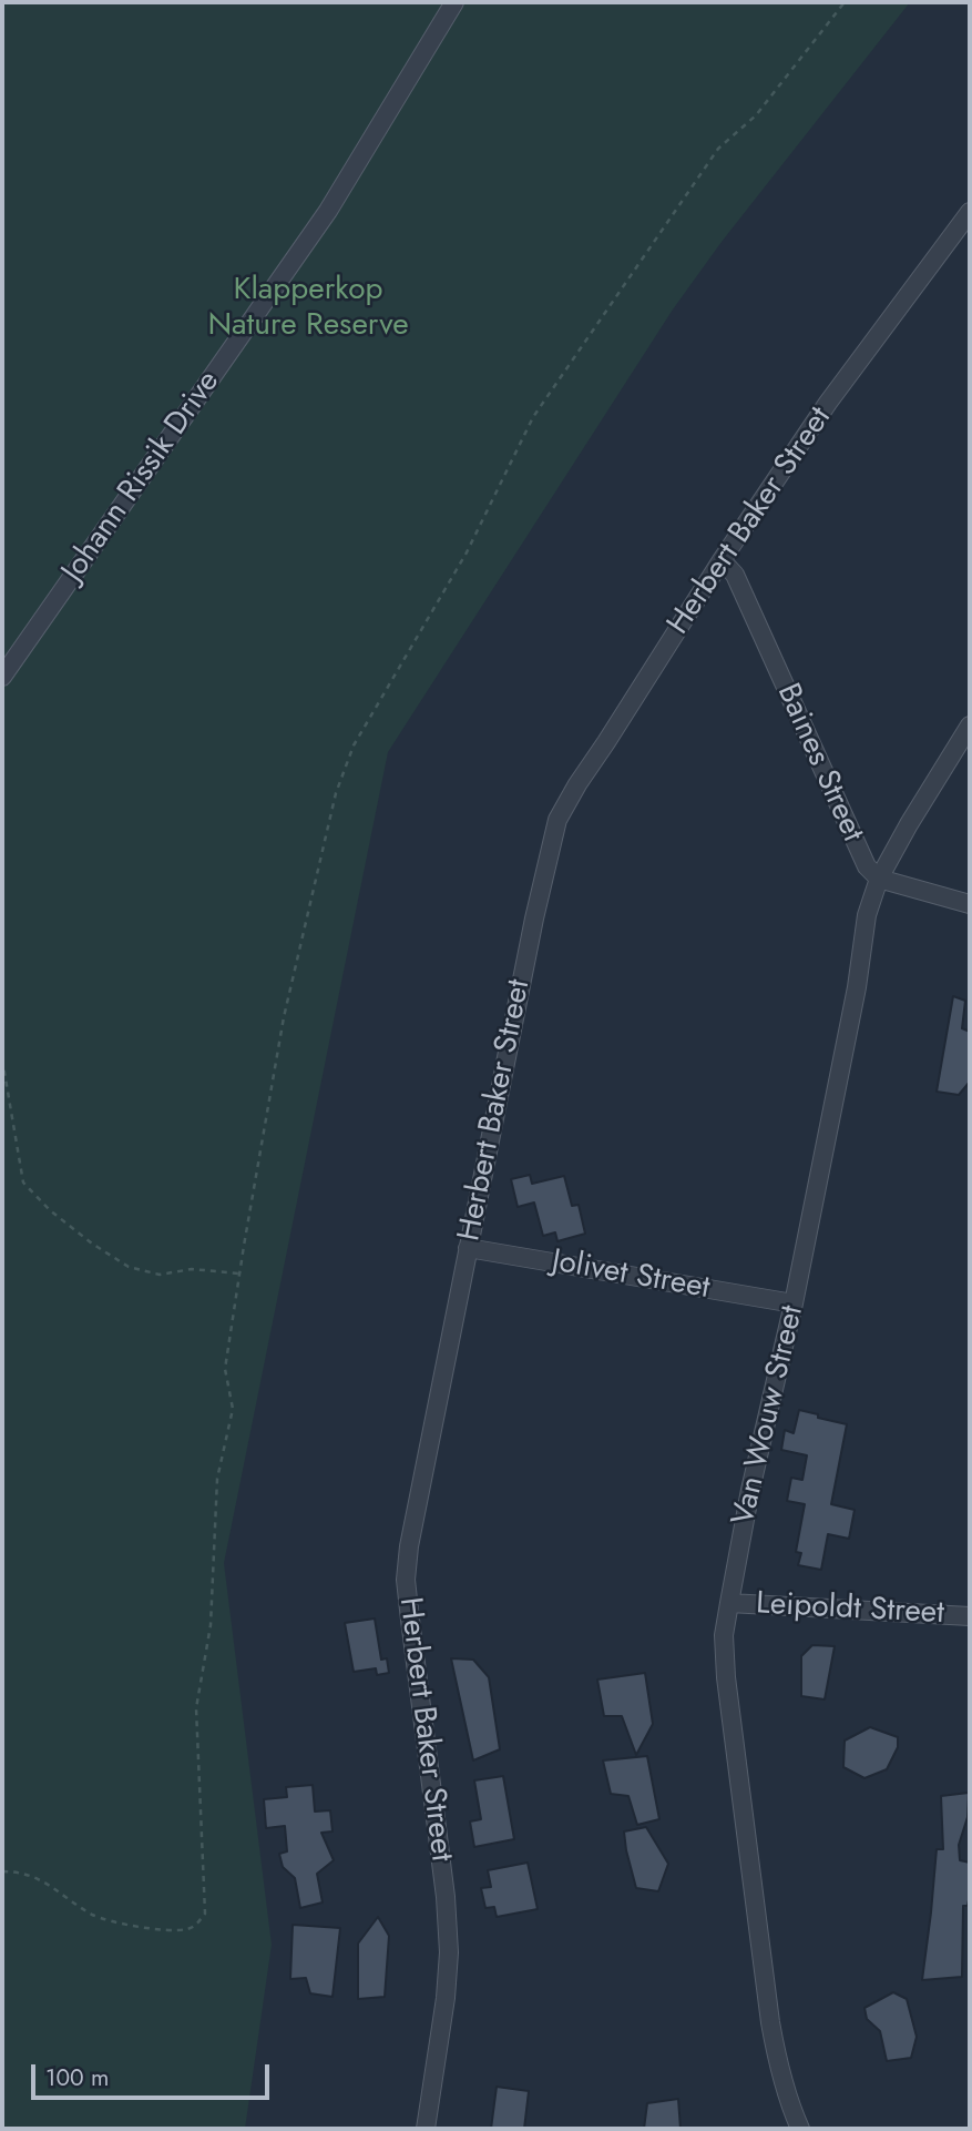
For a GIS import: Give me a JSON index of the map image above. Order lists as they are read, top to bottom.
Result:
{
  "streets": {
    "street": [
      "Johann Rissik Drive",
      "Herbert Baker Street",
      "Baines Street",
      "Jolivet Street",
      "Van Wouw Street",
      "Leipoldt Street"
    ]
  },
  "crossings": [
    ["Herbert Baker Street", "Baines Street"],
    ["Herbert Baker Street", "Jolivet Street"],
    ["Baines Street", "Van Wouw Street"],
    ["Jolivet Street", "Van Wouw Street"],
    ["Van Wouw Street", "Leipoldt Street"]
  ],
  "parks": ["Klapperkop Nature Reserve"],
  "scale_bar": "100 m"
}
